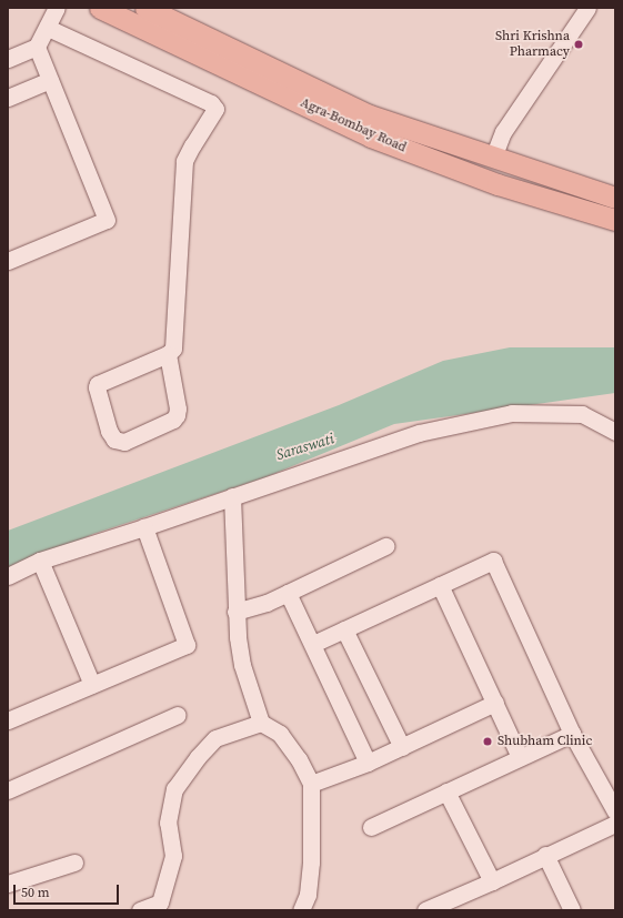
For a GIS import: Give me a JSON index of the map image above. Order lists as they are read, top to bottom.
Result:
{
  "streets": {
    "main road": ["Agra-Bombay Road"]
  },
  "water": ["Saraswati"],
  "places": ["Shri Krishna Pharmacy", "Shubham Clinic"],
  "scale_bar": "50 m"
}
